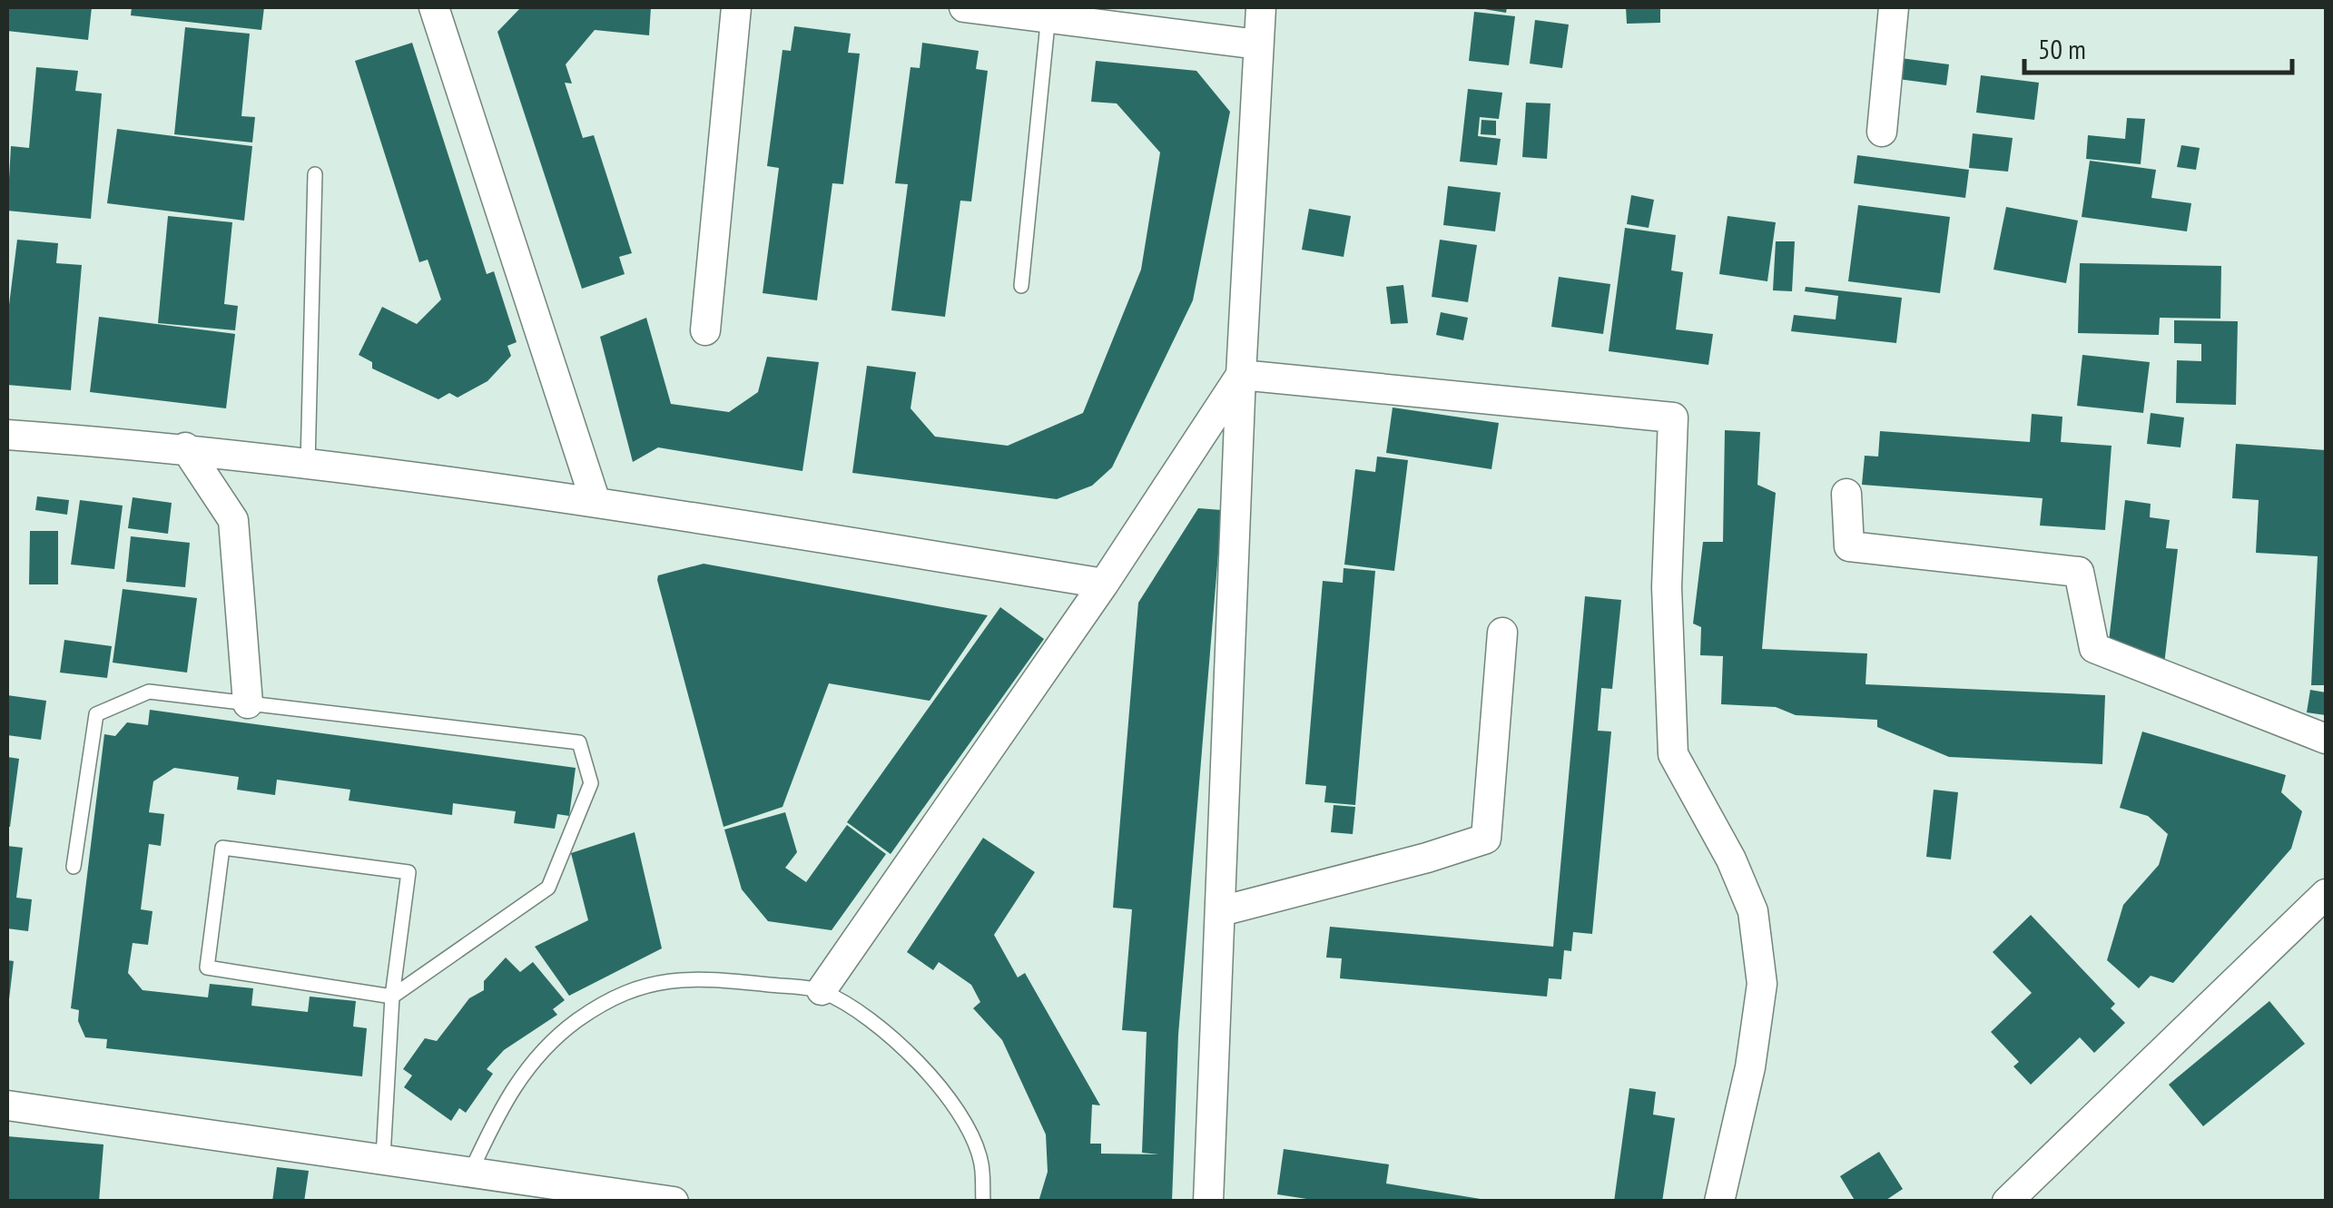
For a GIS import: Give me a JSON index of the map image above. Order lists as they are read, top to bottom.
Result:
{
  "scale_bar": "50 m"
}
